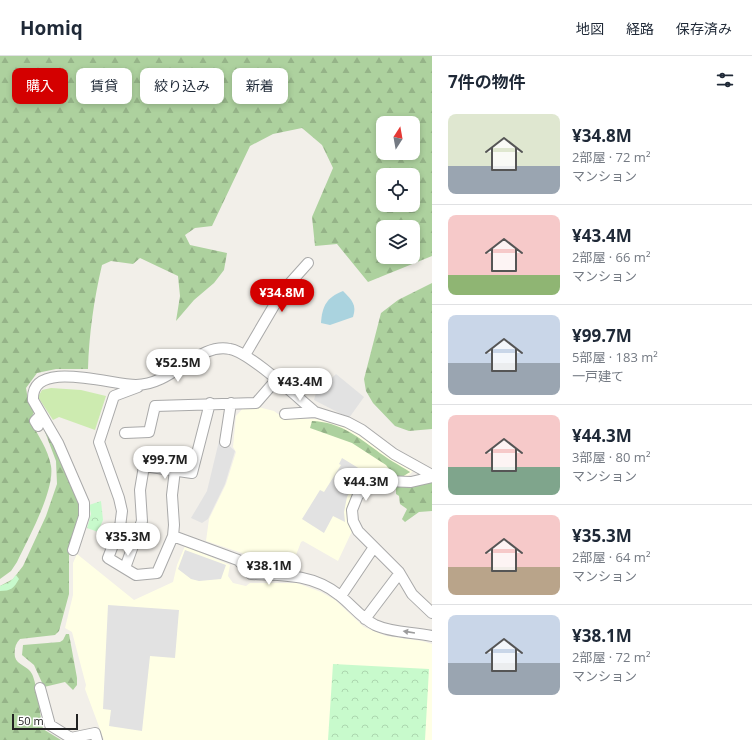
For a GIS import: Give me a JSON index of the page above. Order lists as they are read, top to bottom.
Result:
{
  "scale_bar": "50 m",
  "north": "top",
  "page": {
    "header": "Homiq",
    "nav": ["地図", "経路", "保存済み"],
    "heading": "7件の物件",
    "chip": [
      "購入",
      "賃貸",
      "絞り込み",
      "新着"
    ],
    "list": [
      {
        "name": "¥34.8M",
        "note": "2部屋 · 72 m² · マンション"
      },
      {
        "name": "¥43.4M",
        "note": "2部屋 · 66 m² · マンション"
      },
      {
        "name": "¥99.7M",
        "note": "5部屋 · 183 m² · 一戸建て"
      },
      {
        "name": "¥44.3M",
        "note": "3部屋 · 80 m² · マンション"
      },
      {
        "name": "¥35.3M",
        "note": "2部屋 · 64 m² · マンション"
      },
      {
        "name": "¥38.1M",
        "note": "2部屋 · 72 m² · マンション"
      }
    ],
    "price": [
      "¥34.8M",
      "¥52.5M",
      "¥43.4M",
      "¥99.7M",
      "¥44.3M",
      "¥35.3M",
      "¥38.1M"
    ],
    "scale": "50 m"
  }
}
